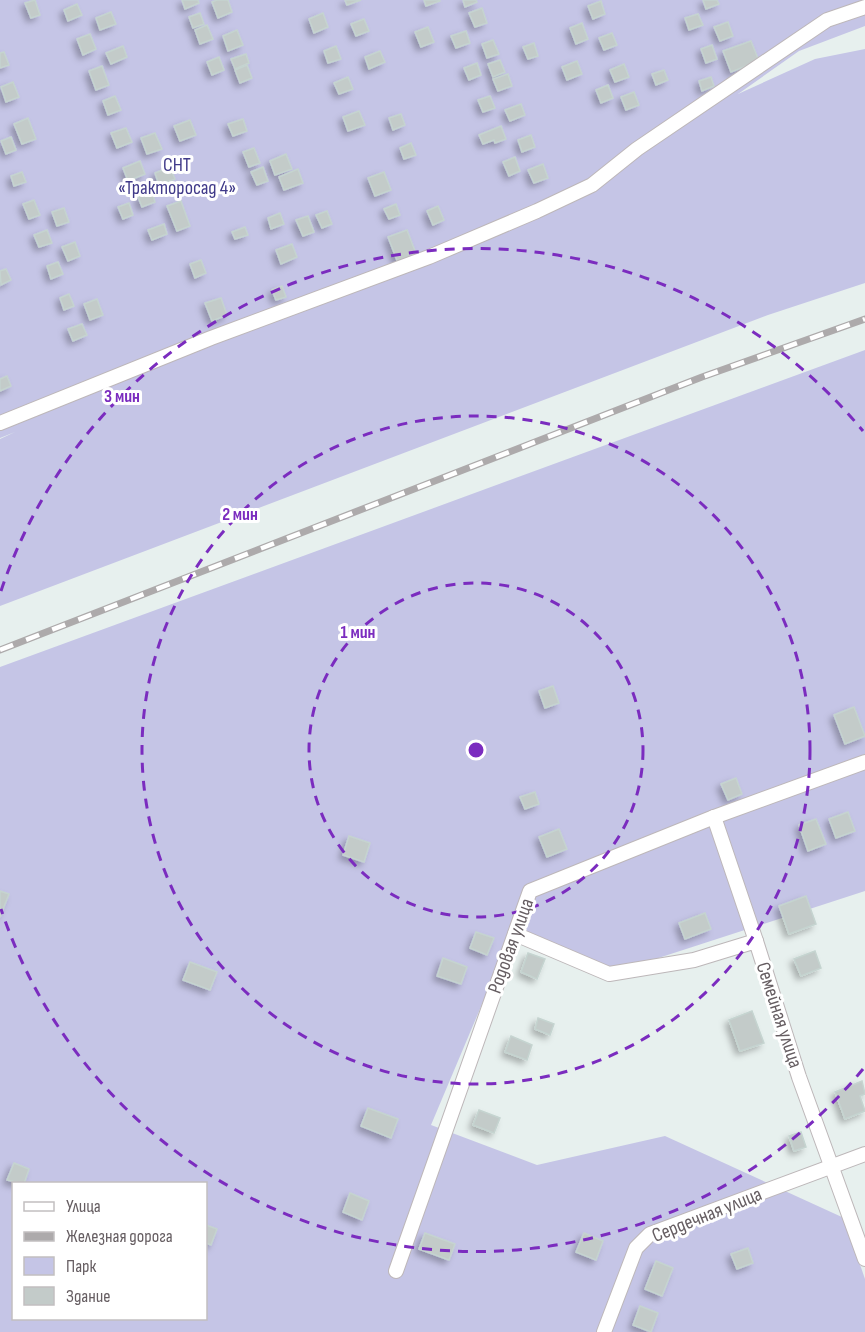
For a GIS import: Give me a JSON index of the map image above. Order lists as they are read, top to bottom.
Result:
{
  "streets": {
    "street": ["Родовая улица", "Семейная улица", "Сердечная улица"]
  },
  "crossings": [
    ["Родовая улица", "Семейная улица"],
    ["Семейная улица", "Сердечная улица"]
  ],
  "parks": ["СНТ «Тракторосад 4»"],
  "legend": [
    "Улица",
    "Железная дорога",
    "Парк",
    "Здание"
  ],
  "rings": ["3 мин", "2 мин", "1 мин"]
}
